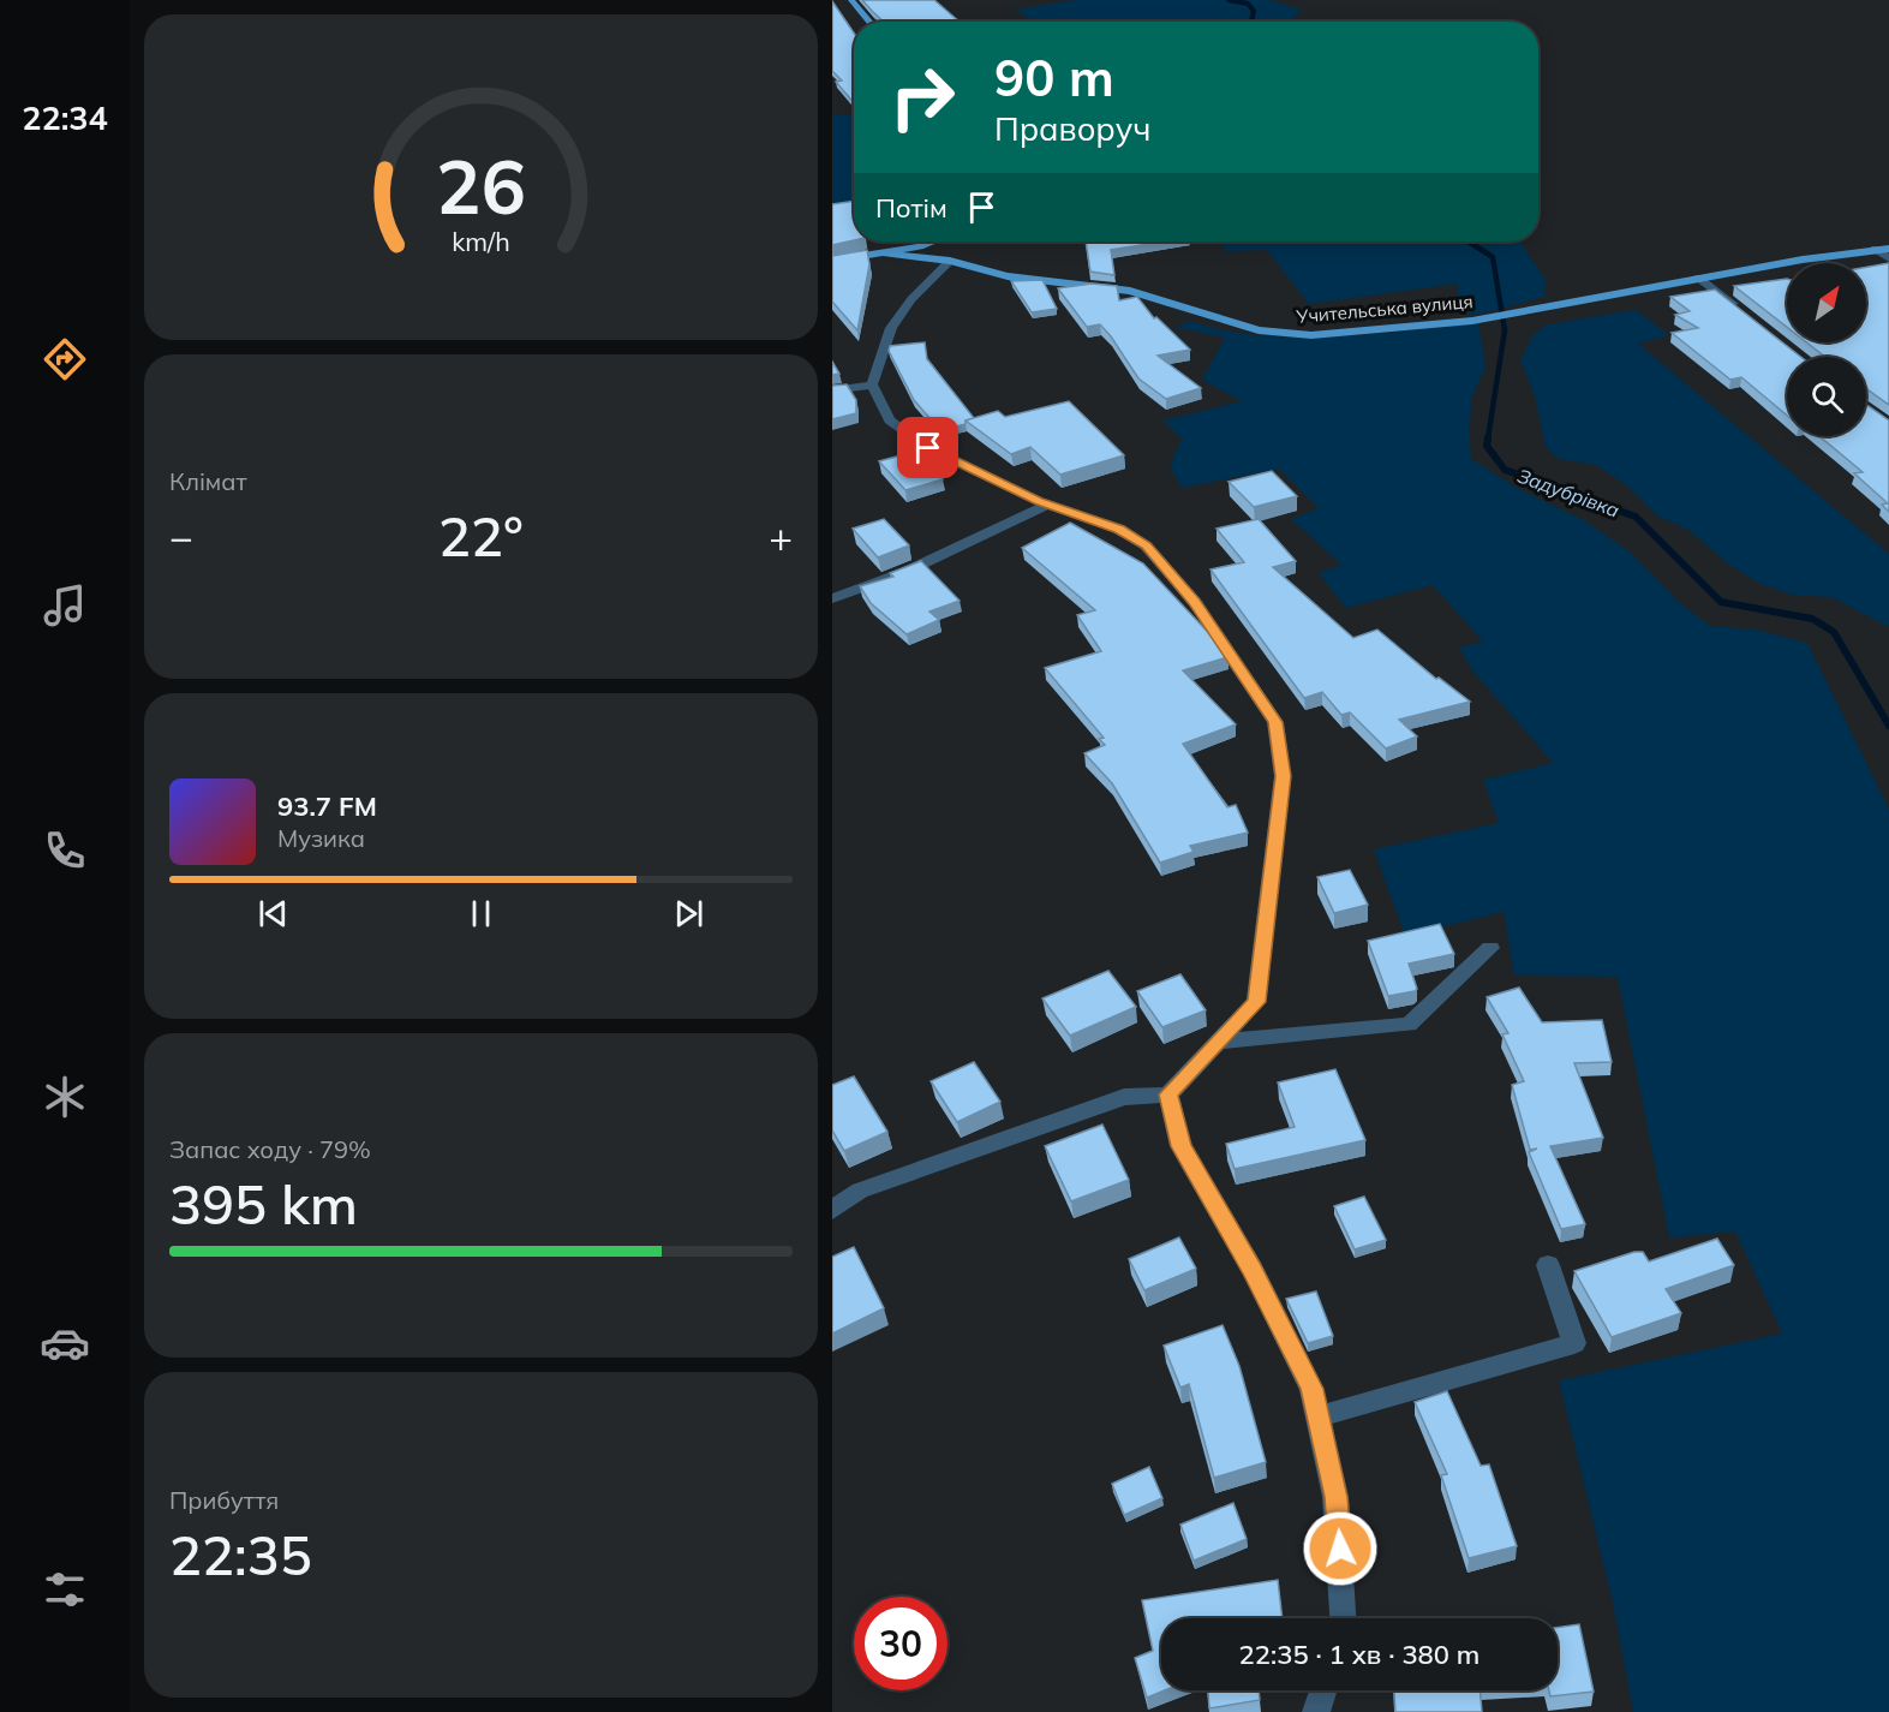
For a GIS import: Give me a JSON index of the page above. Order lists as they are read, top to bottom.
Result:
{
  "streets": {
    "main road": ["Учительська вулиця"]
  },
  "water": ["Задубрівка"],
  "north": "top right",
  "page": {
    "tabs": "22:34",
    "turn": ["90 m", "Праворуч"],
    "then": "Потім",
    "tile": [
      "Клімат",
      ["Запас ходу · 79%", "395 km"],
      ["Прибуття", "22:35"]
    ],
    "heat": ["−", "22°", "+"],
    "song": ["93.7 FM", "Музика"],
    "limit": "30",
    "trip": "22:35 · 1 хв · 380 m",
    "gauge": ["26", "km/h"]
  }
}
